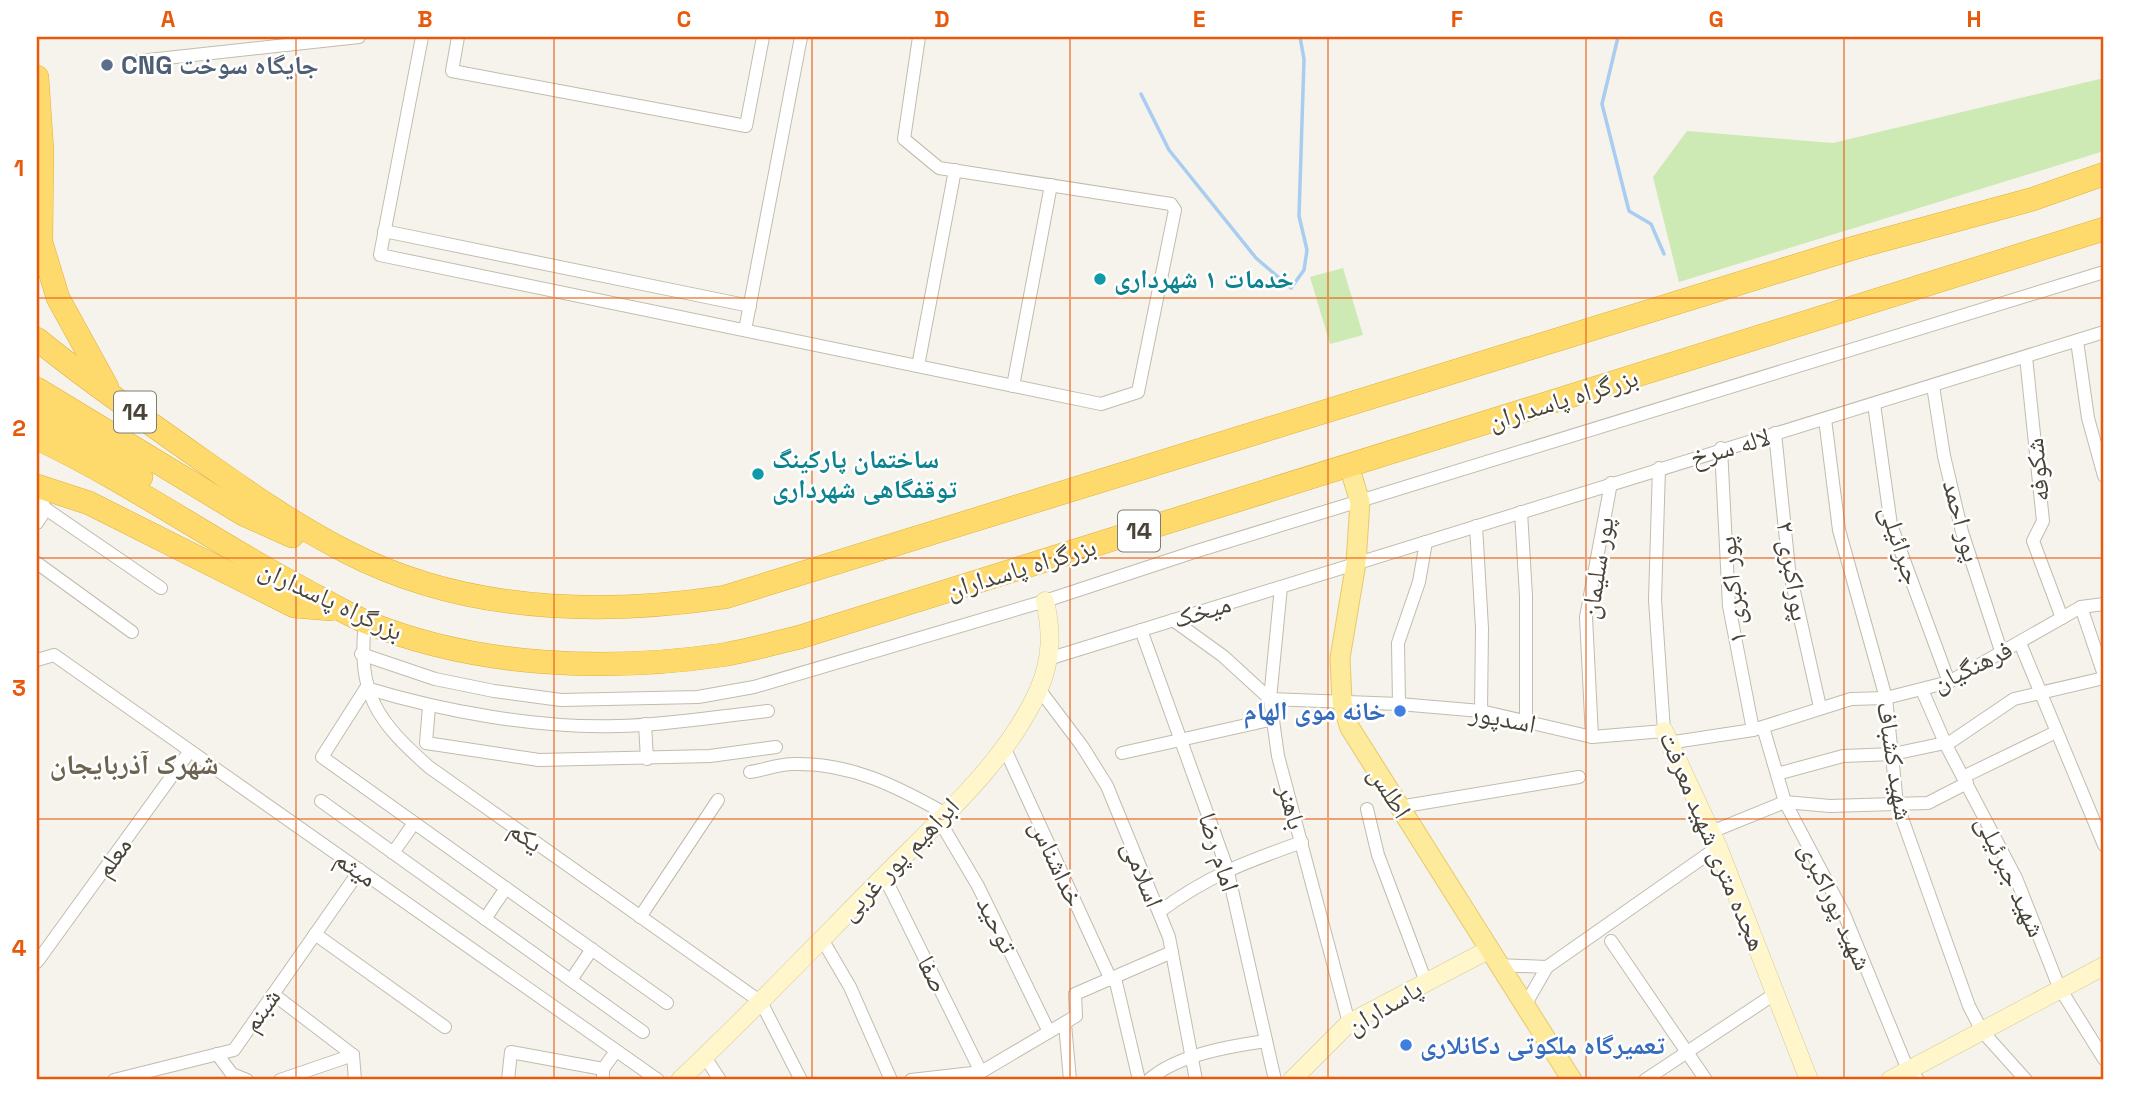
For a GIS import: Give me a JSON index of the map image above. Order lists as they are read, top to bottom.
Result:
{
  "streets": {
    "highway": ["بزرگراه پاسداران", "14"],
    "main road": ["اطلس"],
    "street": [
      "لاله سرخ",
      "شکوفه",
      "پور احمد",
      "جبرائیلی",
      "پور سلیمان",
      "پوراکبری ۲",
      "پور اکبری ۱",
      "میخک",
      "فرهنگیان",
      "اسدپور",
      "شهید کشباف",
      "باهنر",
      "یکم",
      "هجده متری شهید معرفت",
      "امام رضا",
      "معلم",
      "ابراهیم پور غربی",
      "خداشناس",
      "میثم",
      "اسلامی",
      "شهید جبرئیلی",
      "شهید پوراکبری",
      "توحید",
      "صفا",
      "پاسداران",
      "شبنم"
    ]
  },
  "crossings": [
    ["بزرگراه پاسداران", "14"],
    ["بزرگراه پاسداران", "اطلس"],
    ["بزرگراه پاسداران", "یکم"],
    ["لاله سرخ", "شکوفه"],
    ["لاله سرخ", "پور احمد"],
    ["لاله سرخ", "جبرائیلی"],
    ["لاله سرخ", "پور سلیمان"],
    ["لاله سرخ", "پوراکبری ۲"],
    ["لاله سرخ", "پور اکبری ۱"],
    ["لاله سرخ", "میخک"],
    ["لاله سرخ", "شهید کشباف"],
    ["لاله سرخ", "اطلس"],
    ["لاله سرخ", "هجده متری شهید معرفت"],
    ["شکوفه", "فرهنگیان"],
    ["پور احمد", "فرهنگیان"],
    ["جبرائیلی", "فرهنگیان"],
    ["پور سلیمان", "اسدپور"],
    ["پوراکبری ۲", "فرهنگیان"],
    ["پور اکبری ۱", "فرهنگیان"],
    ["پور اکبری ۱", "شهید پوراکبری"],
    ["میخک", "اطلس"],
    ["میخک", "باهنر"],
    ["میخک", "امام رضا"],
    ["میخک", "ابراهیم پور غربی"],
    ["فرهنگیان", "اسدپور"],
    ["فرهنگیان", "شهید کشباف"],
    ["فرهنگیان", "هجده متری شهید معرفت"],
    ["فرهنگیان", "شهید جبرئیلی"],
    ["فرهنگیان", "شهید پوراکبری"],
    ["اسدپور", "اطلس"],
    ["اسدپور", "باهنر"],
    ["اسدپور", "هجده متری شهید معرفت"],
    ["اطلس", "پاسداران"],
    ["باهنر", "پاسداران"],
    ["یکم", "ابراهیم پور غربی"],
    ["معلم", "میثم"],
    ["ابراهیم پور غربی", "خداشناس"],
    ["ابراهیم پور غربی", "اسلامی"],
    ["ابراهیم پور غربی", "توحید"],
    ["ابراهیم پور غربی", "صفا"],
    ["میثم", "شبنم"]
  ],
  "districts": ["شهرک آذربایجان"],
  "places": [
    "CNG جایگاه سوخت",
    "خدمات ۱ شهرداری",
    "ساختمان پارکینگ توقفگاهی شهرداری",
    "خانه موی الهام",
    "تعمیرگاه ملکوتی دکانلاری"
  ],
  "grid": {
    "columns": [
      "A",
      "B",
      "C",
      "D",
      "E",
      "F",
      "G",
      "H"
    ],
    "rows": [
      "1",
      "2",
      "3",
      "4"
    ]
  }
}
